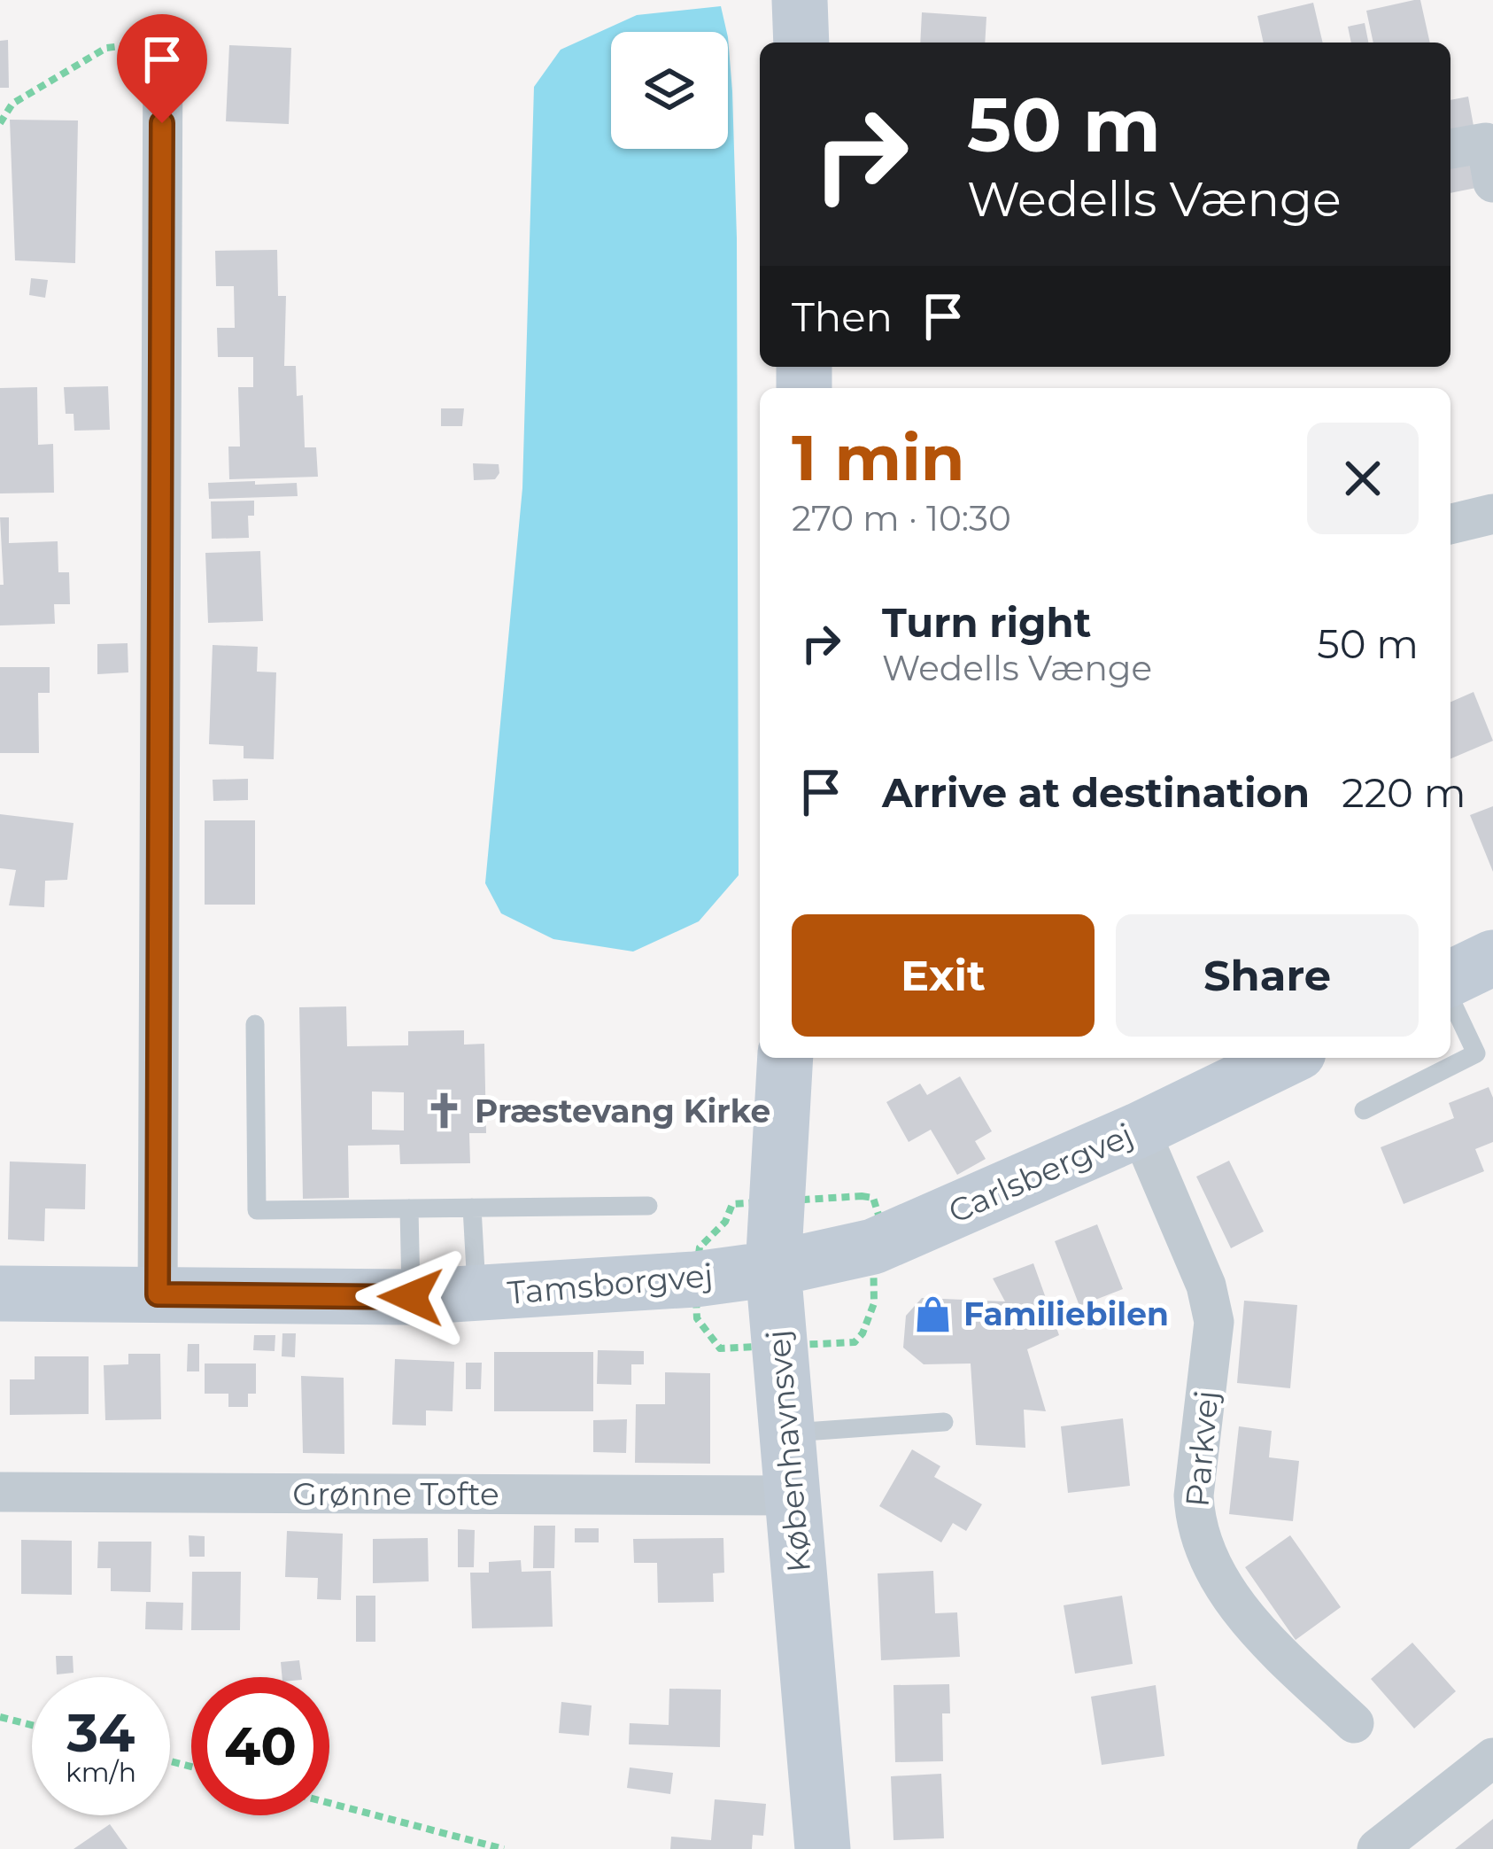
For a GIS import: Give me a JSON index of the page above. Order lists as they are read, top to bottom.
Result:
{
  "streets": {
    "street": [
      "Carlsbergvej",
      "Tamsborgvej",
      "Parkvej",
      "Københavnsvej",
      "Grønne Tofte"
    ]
  },
  "crossings": [
    ["Carlsbergvej", "Tamsborgvej"],
    ["Carlsbergvej", "Parkvej"],
    ["Carlsbergvej", "Københavnsvej"],
    ["Tamsborgvej", "Københavnsvej"],
    ["Københavnsvej", "Grønne Tofte"]
  ],
  "places": {
    "church": ["Præstevang Kirke"],
    "shop": ["Familiebilen"]
  },
  "page": {
    "turn": ["50 m", "Wedells Vænge"],
    "then": "Then",
    "heading": ["1 min", "270 m · 10:30"],
    "list": [
      {
        "name": "Turn right",
        "note": "Wedells Vænge",
        "value": "50 m"
      },
      {
        "name": "Arrive at destination",
        "value": "220 m"
      }
    ],
    "buttons": ["Exit", "Share"],
    "speed": "34 km/h",
    "limit": "40"
  }
}
